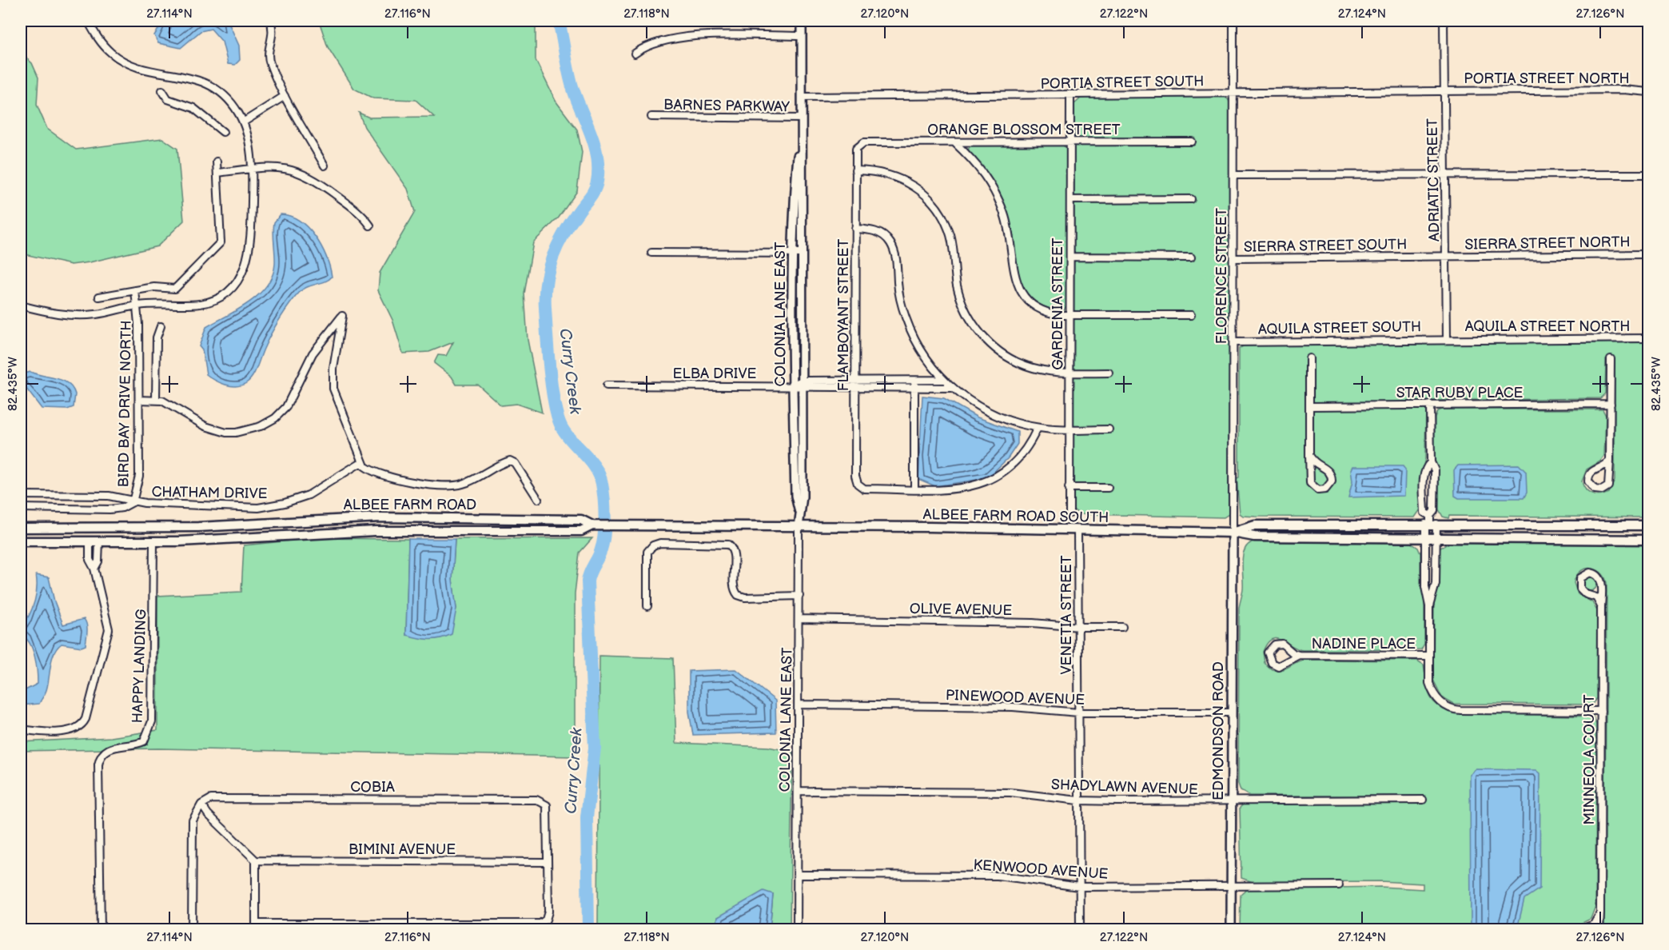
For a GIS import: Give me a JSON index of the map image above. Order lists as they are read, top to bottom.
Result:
{
  "streets": {
    "main road": ["ALBEE FARM ROAD", "ALBEE FARM ROAD SOUTH"],
    "street": [
      "PORTIA STREET NORTH",
      "PORTIA STREET SOUTH",
      "BARNES PARKWAY",
      "ORANGE BLOSSOM STREET",
      "ADRIATIC STREET",
      "SIERRA STREET NORTH",
      "SIERRA STREET SOUTH",
      "FLORENCE STREET",
      "GARDENIA STREET",
      "COLONIA LANE EAST",
      "FLAMBOYANT STREET",
      "AQUILA STREET NORTH",
      "AQUILA STREET SOUTH",
      "ELBA DRIVE",
      "STAR RUBY PLACE",
      "BIRD BAY DRIVE NORTH",
      "CHATHAM DRIVE",
      "OLIVE AVENUE",
      "VENETIA STREET",
      "NADINE PLACE",
      "HAPPY LANDING",
      "PINEWOOD AVENUE",
      "EDMONDSON ROAD",
      "MINNEOLA COURT",
      "COBIA",
      "SHADYLAWN AVENUE",
      "BIMINI AVENUE",
      "KENWOOD AVENUE"
    ]
  },
  "crossings": [
    ["PORTIA STREET NORTH", "PORTIA STREET SOUTH"],
    ["PORTIA STREET NORTH", "ADRIATIC STREET"],
    ["PORTIA STREET SOUTH", "ADRIATIC STREET"],
    ["PORTIA STREET SOUTH", "FLORENCE STREET"],
    ["PORTIA STREET SOUTH", "GARDENIA STREET"],
    ["PORTIA STREET SOUTH", "COLONIA LANE EAST"],
    ["BARNES PARKWAY", "COLONIA LANE EAST"],
    ["ORANGE BLOSSOM STREET", "GARDENIA STREET"],
    ["ORANGE BLOSSOM STREET", "FLAMBOYANT STREET"],
    ["ADRIATIC STREET", "SIERRA STREET NORTH"],
    ["ADRIATIC STREET", "SIERRA STREET SOUTH"],
    ["ADRIATIC STREET", "AQUILA STREET NORTH"],
    ["ADRIATIC STREET", "AQUILA STREET SOUTH"],
    ["SIERRA STREET NORTH", "SIERRA STREET SOUTH"],
    ["SIERRA STREET SOUTH", "FLORENCE STREET"],
    ["FLORENCE STREET", "AQUILA STREET SOUTH"],
    ["FLORENCE STREET", "ALBEE FARM ROAD SOUTH"],
    ["FLORENCE STREET", "EDMONDSON ROAD"],
    ["COLONIA LANE EAST", "ELBA DRIVE"],
    ["COLONIA LANE EAST", "ALBEE FARM ROAD"],
    ["COLONIA LANE EAST", "ALBEE FARM ROAD SOUTH"],
    ["COLONIA LANE EAST", "OLIVE AVENUE"],
    ["COLONIA LANE EAST", "PINEWOOD AVENUE"],
    ["COLONIA LANE EAST", "SHADYLAWN AVENUE"],
    ["COLONIA LANE EAST", "KENWOOD AVENUE"],
    ["AQUILA STREET NORTH", "AQUILA STREET SOUTH"],
    ["BIRD BAY DRIVE NORTH", "CHATHAM DRIVE"],
    ["ALBEE FARM ROAD", "ALBEE FARM ROAD SOUTH"],
    ["ALBEE FARM ROAD", "HAPPY LANDING"],
    ["ALBEE FARM ROAD SOUTH", "VENETIA STREET"],
    ["ALBEE FARM ROAD SOUTH", "EDMONDSON ROAD"],
    ["OLIVE AVENUE", "VENETIA STREET"],
    ["VENETIA STREET", "PINEWOOD AVENUE"],
    ["VENETIA STREET", "SHADYLAWN AVENUE"],
    ["VENETIA STREET", "KENWOOD AVENUE"],
    ["PINEWOOD AVENUE", "EDMONDSON ROAD"],
    ["EDMONDSON ROAD", "SHADYLAWN AVENUE"],
    ["EDMONDSON ROAD", "KENWOOD AVENUE"],
    ["COBIA", "BIMINI AVENUE"]
  ],
  "water": ["Curry Creek"],
  "coordinates": [
    "27.114°N",
    "27.116°N",
    "27.118°N",
    "27.120°N",
    "27.122°N",
    "27.124°N",
    "27.126°N",
    "82.435°W"
  ]
}
